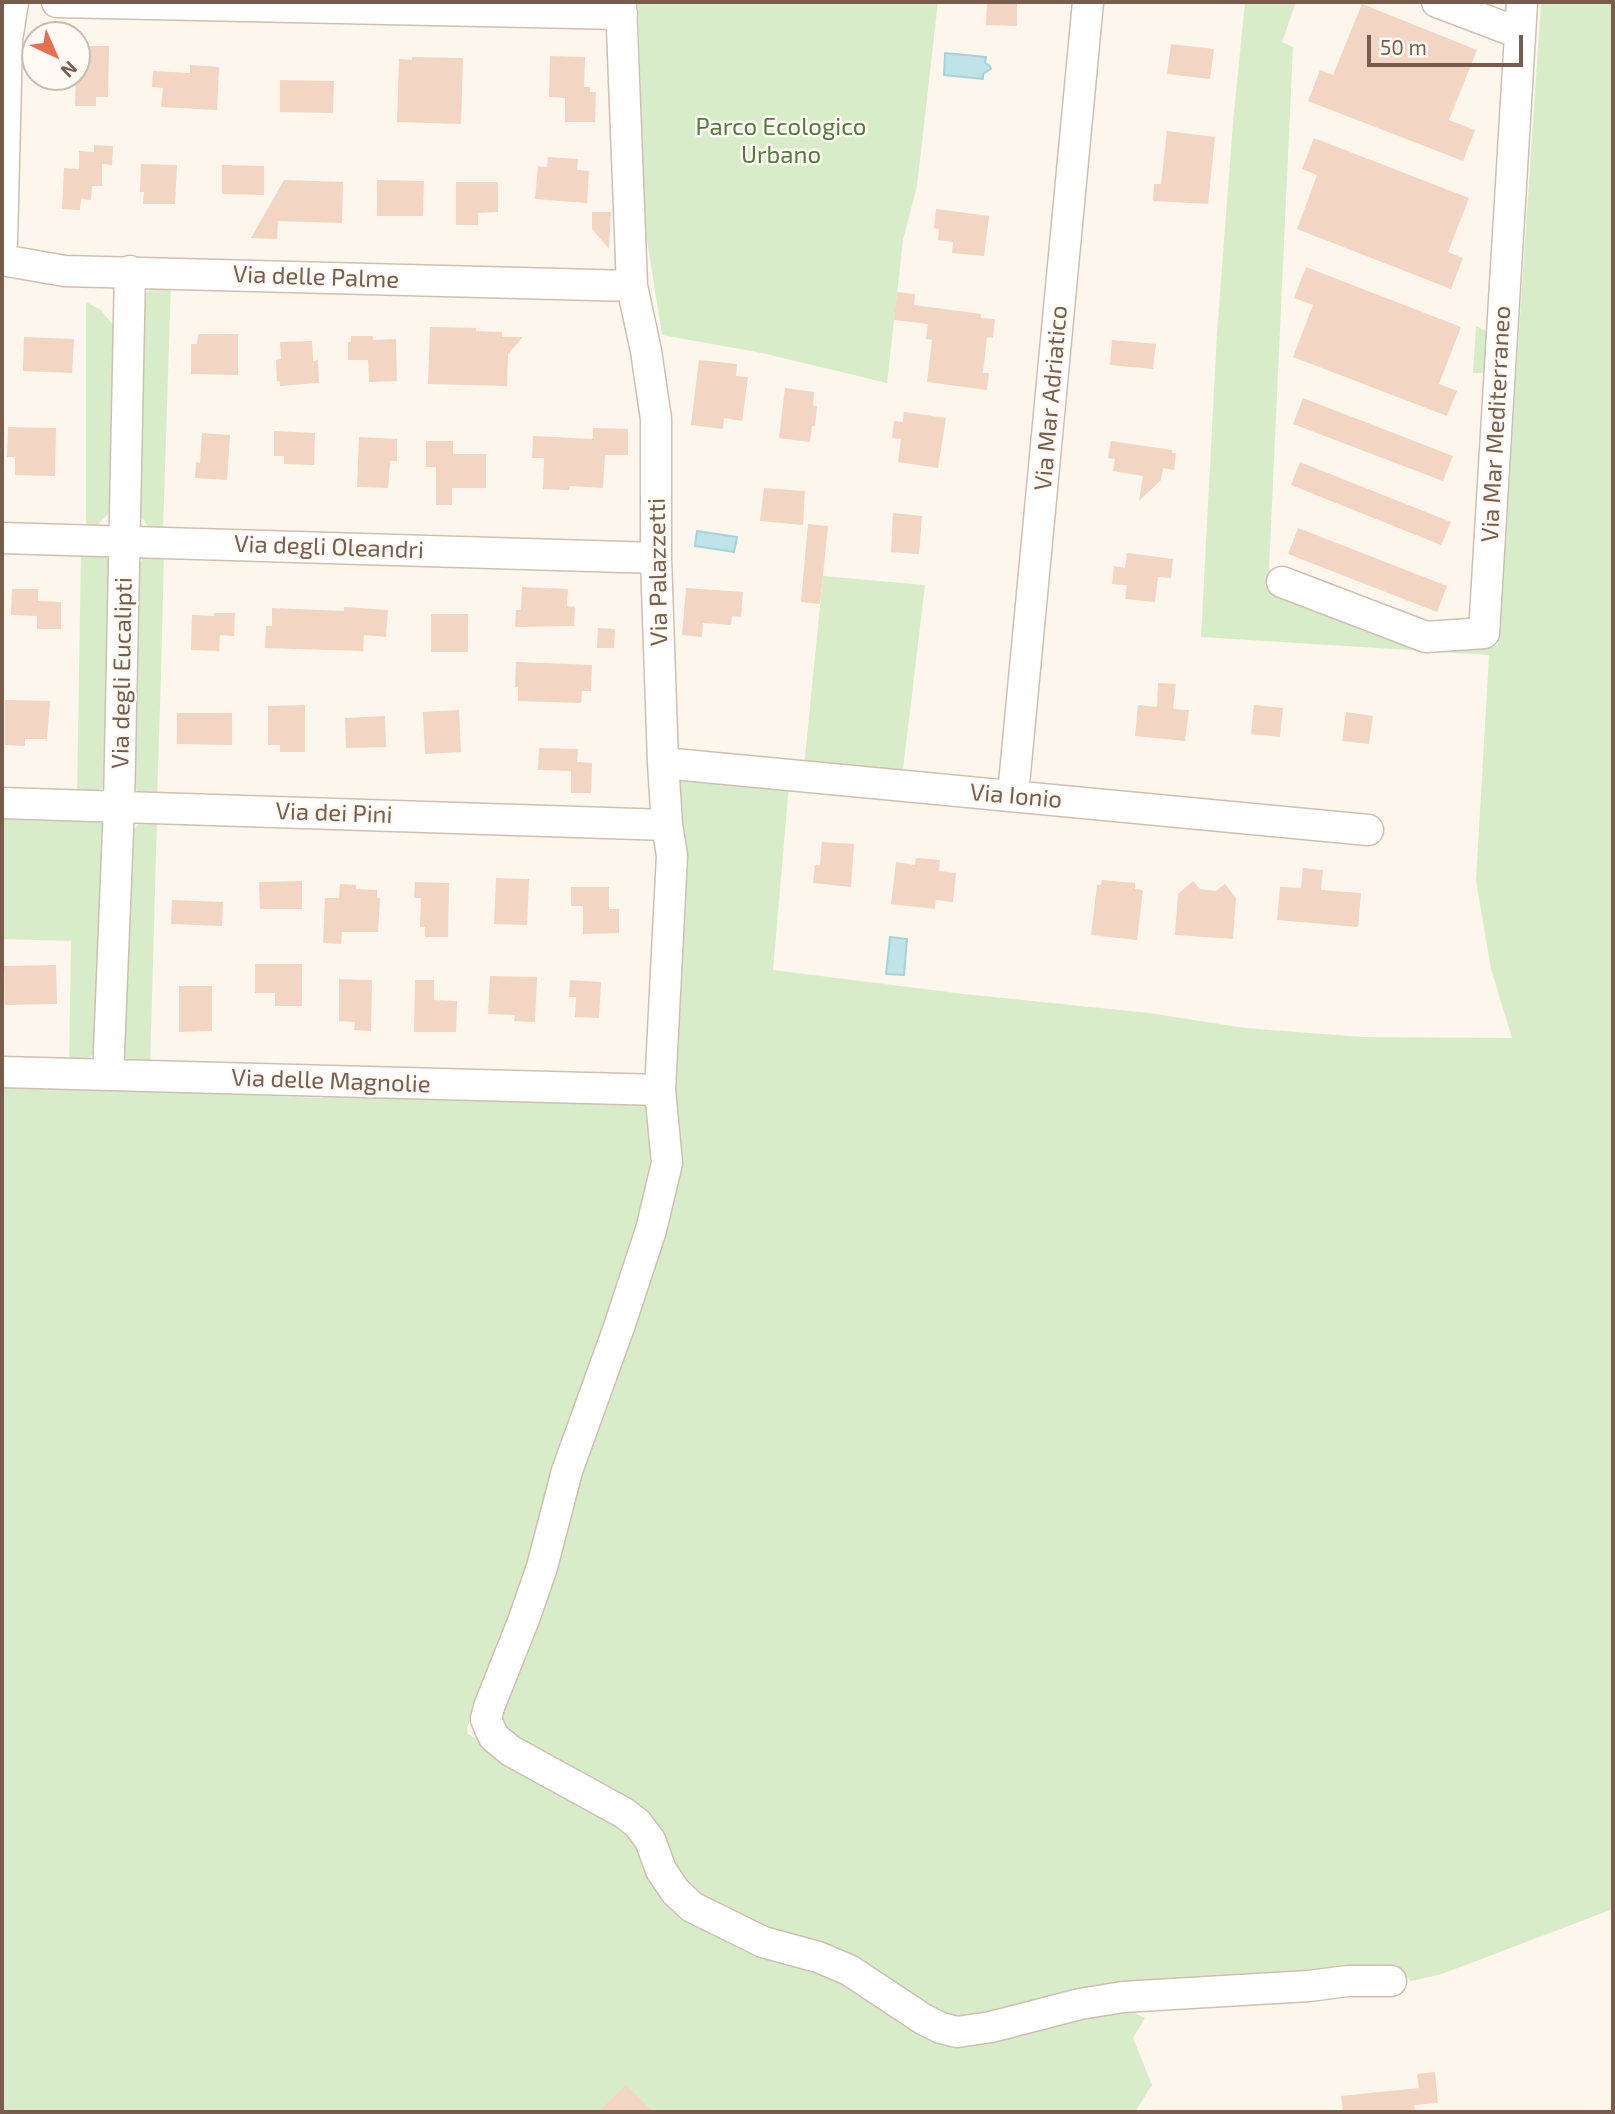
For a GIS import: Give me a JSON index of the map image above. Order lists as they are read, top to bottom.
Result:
{
  "streets": {
    "street": [
      "Via delle Palme",
      "Via Mar Adriatico",
      "Via Mar Mediterraneo",
      "Via degli Oleandri",
      "Via Palazzetti",
      "Via degli Eucalipti",
      "Via Ionio",
      "Via dei Pini",
      "Via delle Magnolie"
    ]
  },
  "crossings": [
    ["Via delle Palme", "Via Palazzetti"],
    ["Via delle Palme", "Via degli Eucalipti"],
    ["Via Mar Adriatico", "Via Ionio"],
    ["Via degli Oleandri", "Via Palazzetti"],
    ["Via degli Oleandri", "Via degli Eucalipti"],
    ["Via Palazzetti", "Via Ionio"],
    ["Via Palazzetti", "Via dei Pini"],
    ["Via Palazzetti", "Via delle Magnolie"],
    ["Via degli Eucalipti", "Via dei Pini"],
    ["Via degli Eucalipti", "Via delle Magnolie"]
  ],
  "parks": ["Parco Ecologico Urbano"],
  "scale_bar": "50 m",
  "north": "bottom right"
}
